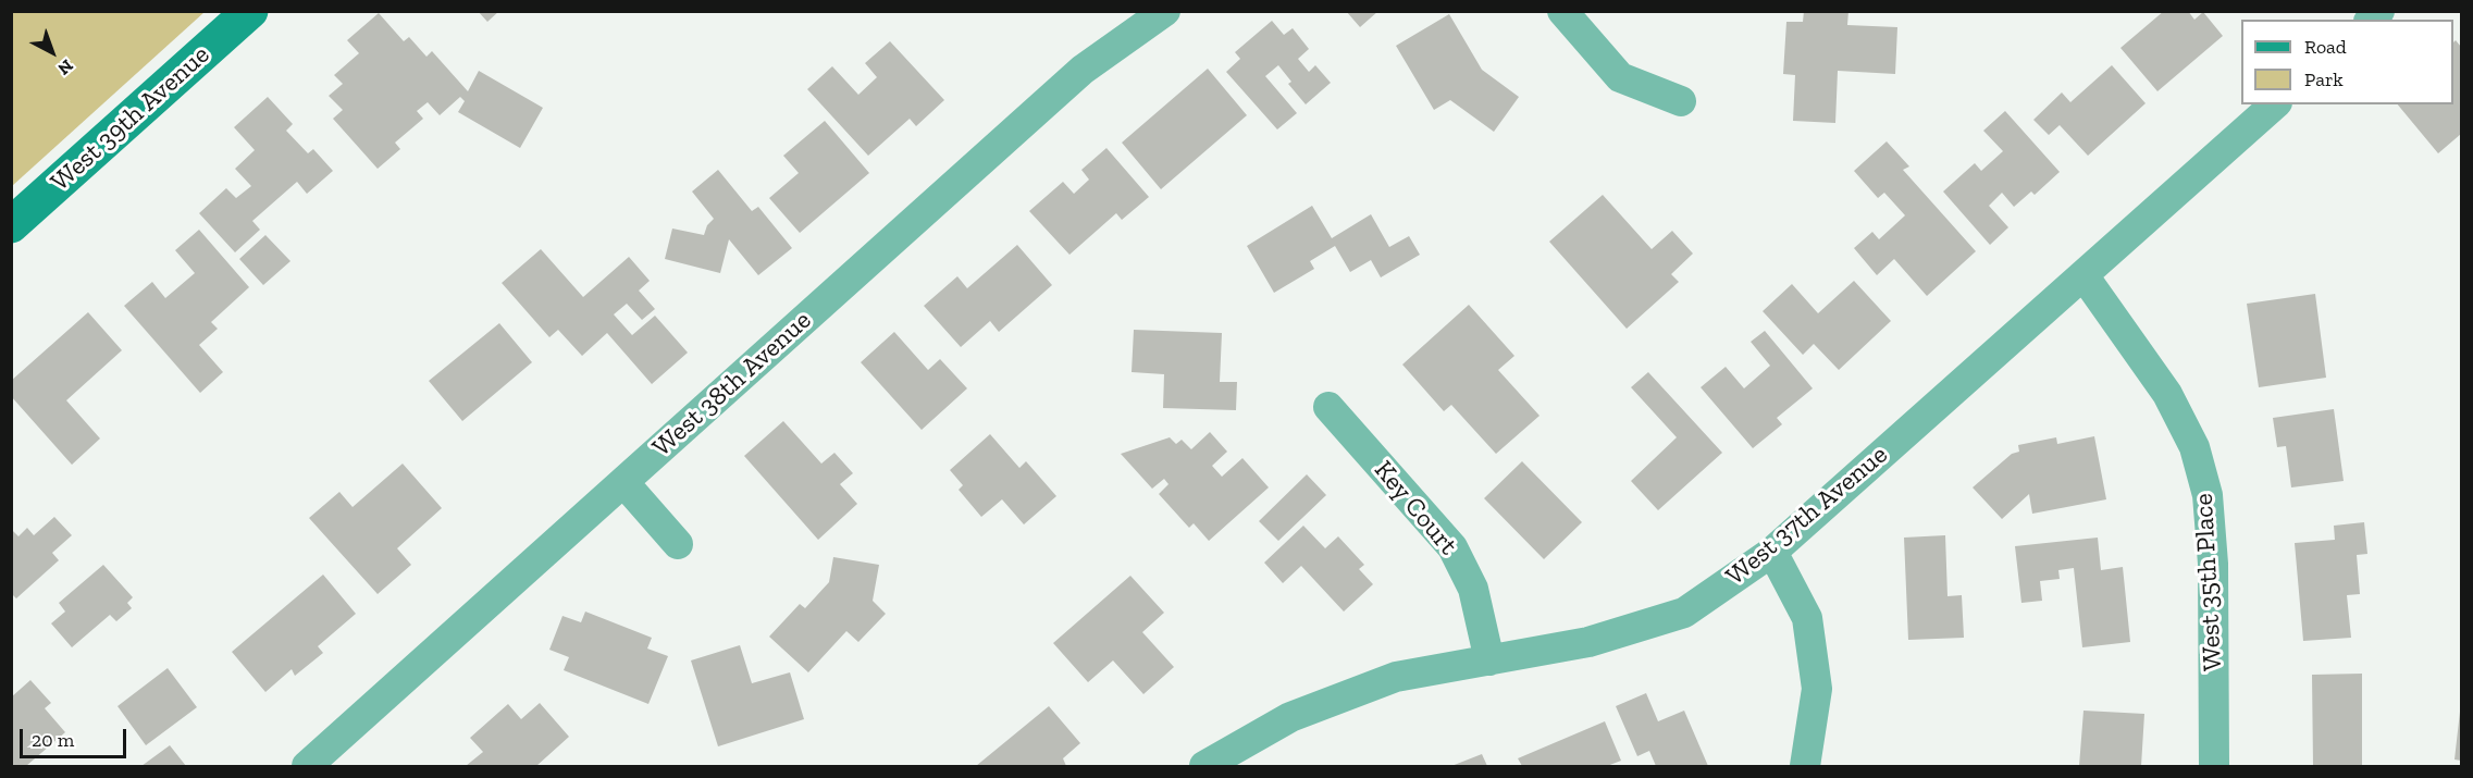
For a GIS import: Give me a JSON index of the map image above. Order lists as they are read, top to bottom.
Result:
{
  "streets": {
    "street": [
      "West 39th Avenue",
      "West 38th Avenue",
      "Key Court",
      "West 37th Avenue",
      "West 35th Place"
    ]
  },
  "crossings": [
    ["Key Court", "West 37th Avenue"],
    ["West 37th Avenue", "West 35th Place"]
  ],
  "legend": ["Road", "Park"],
  "scale_bar": "20 m",
  "north": "bottom right"
}
